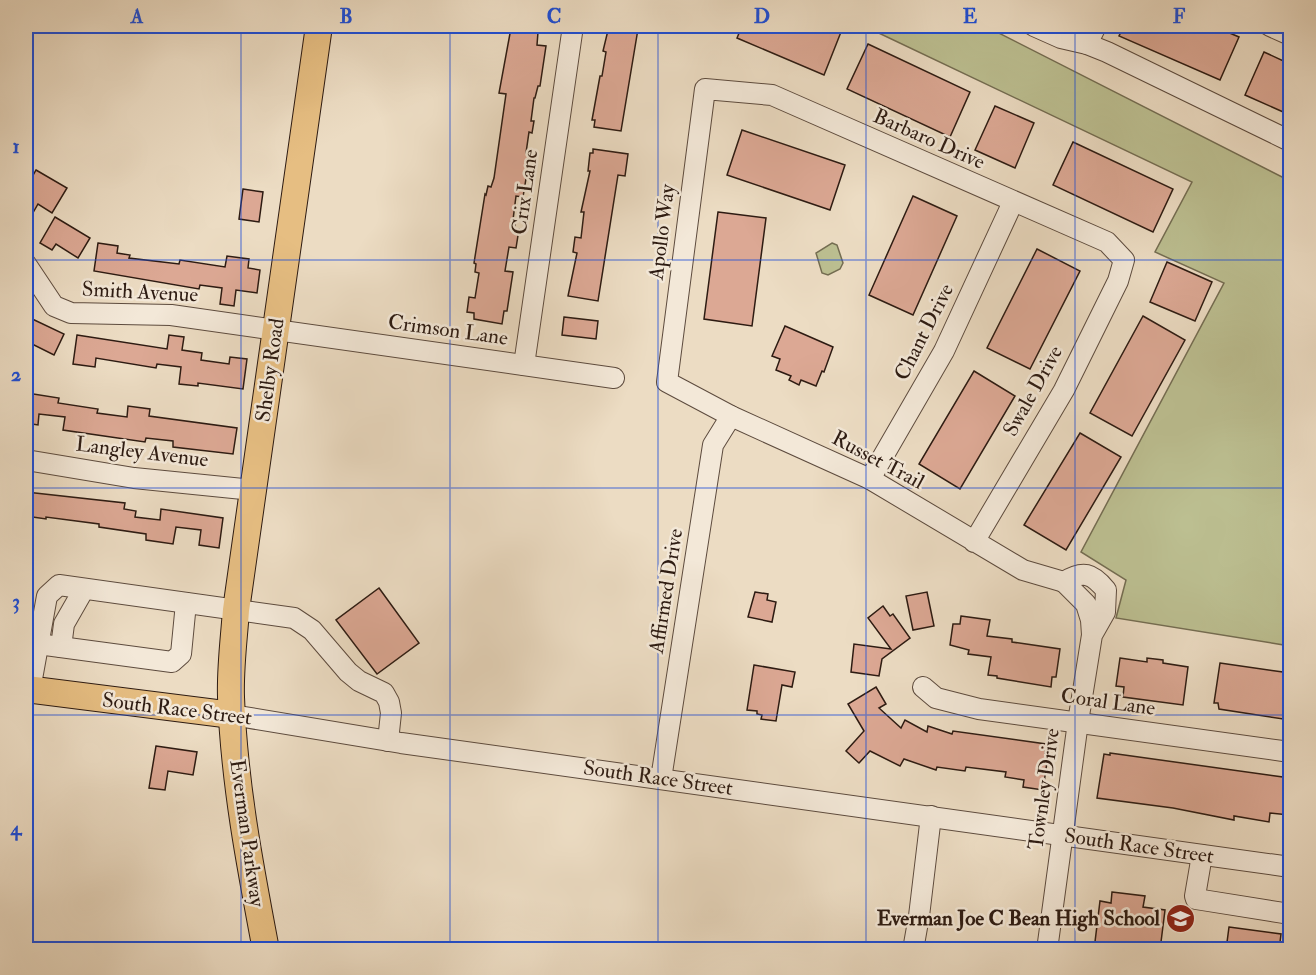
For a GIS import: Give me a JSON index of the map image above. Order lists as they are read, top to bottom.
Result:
{
  "streets": {
    "main road": ["Shelby Road", "South Race Street", "Everman Parkway"],
    "street": [
      "Barbaro Drive",
      "Crix Lane",
      "Apollo Way",
      "Smith Avenue",
      "Crimson Lane",
      "Chant Drive",
      "Swale Drive",
      "Langley Avenue",
      "Russet Trail",
      "Affirmed Drive",
      "Coral Lane",
      "Townley Drive"
    ]
  },
  "crossings": [
    ["Barbaro Drive", "Apollo Way"],
    ["Barbaro Drive", "Chant Drive"],
    ["Barbaro Drive", "Swale Drive"],
    ["Crix Lane", "Crimson Lane"],
    ["Apollo Way", "Russet Trail"],
    ["Smith Avenue", "Crimson Lane"],
    ["Smith Avenue", "Shelby Road"],
    ["Crimson Lane", "Shelby Road"],
    ["Chant Drive", "Russet Trail"],
    ["Shelby Road", "Langley Avenue"],
    ["Shelby Road", "South Race Street"],
    ["Shelby Road", "Everman Parkway"],
    ["Swale Drive", "Russet Trail"],
    ["Russet Trail", "Affirmed Drive"],
    ["Russet Trail", "Townley Drive"],
    ["Affirmed Drive", "South Race Street"],
    ["Coral Lane", "Townley Drive"],
    ["South Race Street", "Townley Drive"],
    ["South Race Street", "Everman Parkway"]
  ],
  "places": {
    "school or university": ["Everman Joe C Bean High School"]
  },
  "grid": {
    "columns": [
      "A",
      "B",
      "C",
      "D",
      "E",
      "F"
    ],
    "rows": [
      "1",
      "2",
      "3",
      "4"
    ]
  }
}
